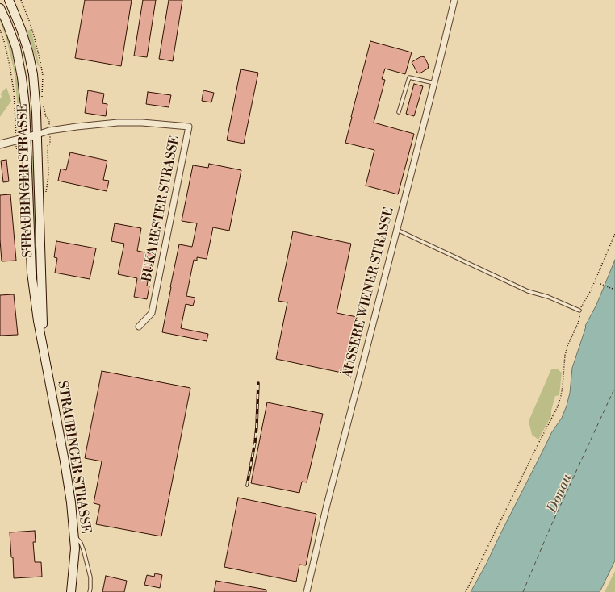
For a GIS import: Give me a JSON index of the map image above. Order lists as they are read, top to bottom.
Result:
{
  "streets": {
    "main road": ["STRAUBINGER STRASSE"],
    "street": ["BUKARESTER STRASSE", "ÄUSSERE WIENER STRASSE"]
  },
  "crossings": [
    ["STRAUBINGER STRASSE", "BUKARESTER STRASSE"]
  ],
  "water": ["Donau"]
}
